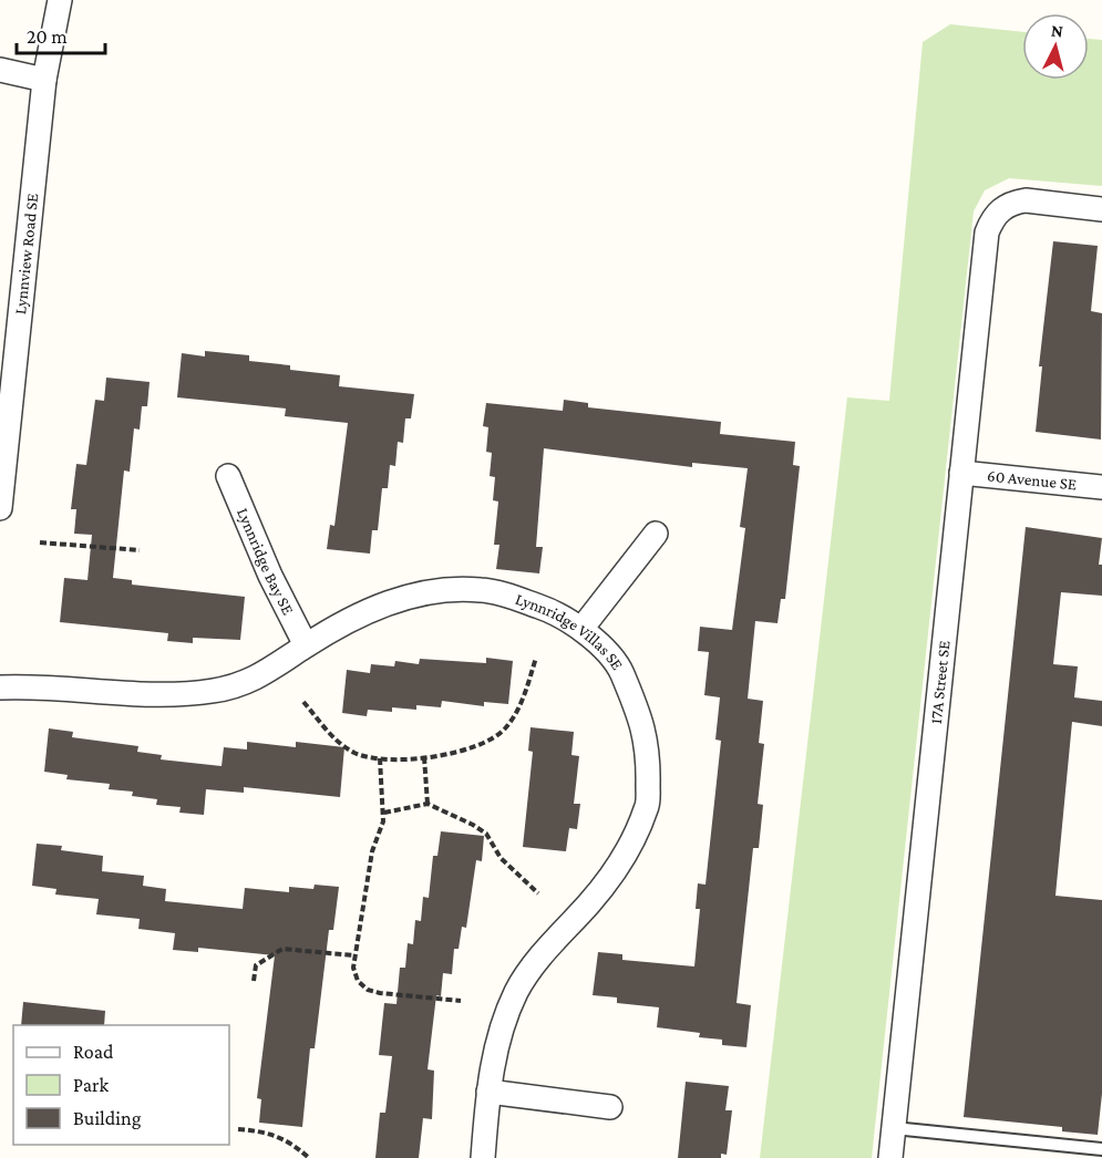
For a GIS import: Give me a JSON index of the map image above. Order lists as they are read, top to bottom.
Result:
{
  "streets": {
    "street": [
      "Lynnview Road SE",
      "60 Avenue SE",
      "Lynnridge Bay SE",
      "Lynnridge Villas SE",
      "17A Street SE"
    ]
  },
  "crossings": [
    ["60 Avenue SE", "17A Street SE"],
    ["Lynnridge Bay SE", "Lynnridge Villas SE"]
  ],
  "legend": ["Road", "Park", "Building"],
  "scale_bar": "20 m",
  "north": "top"
}
